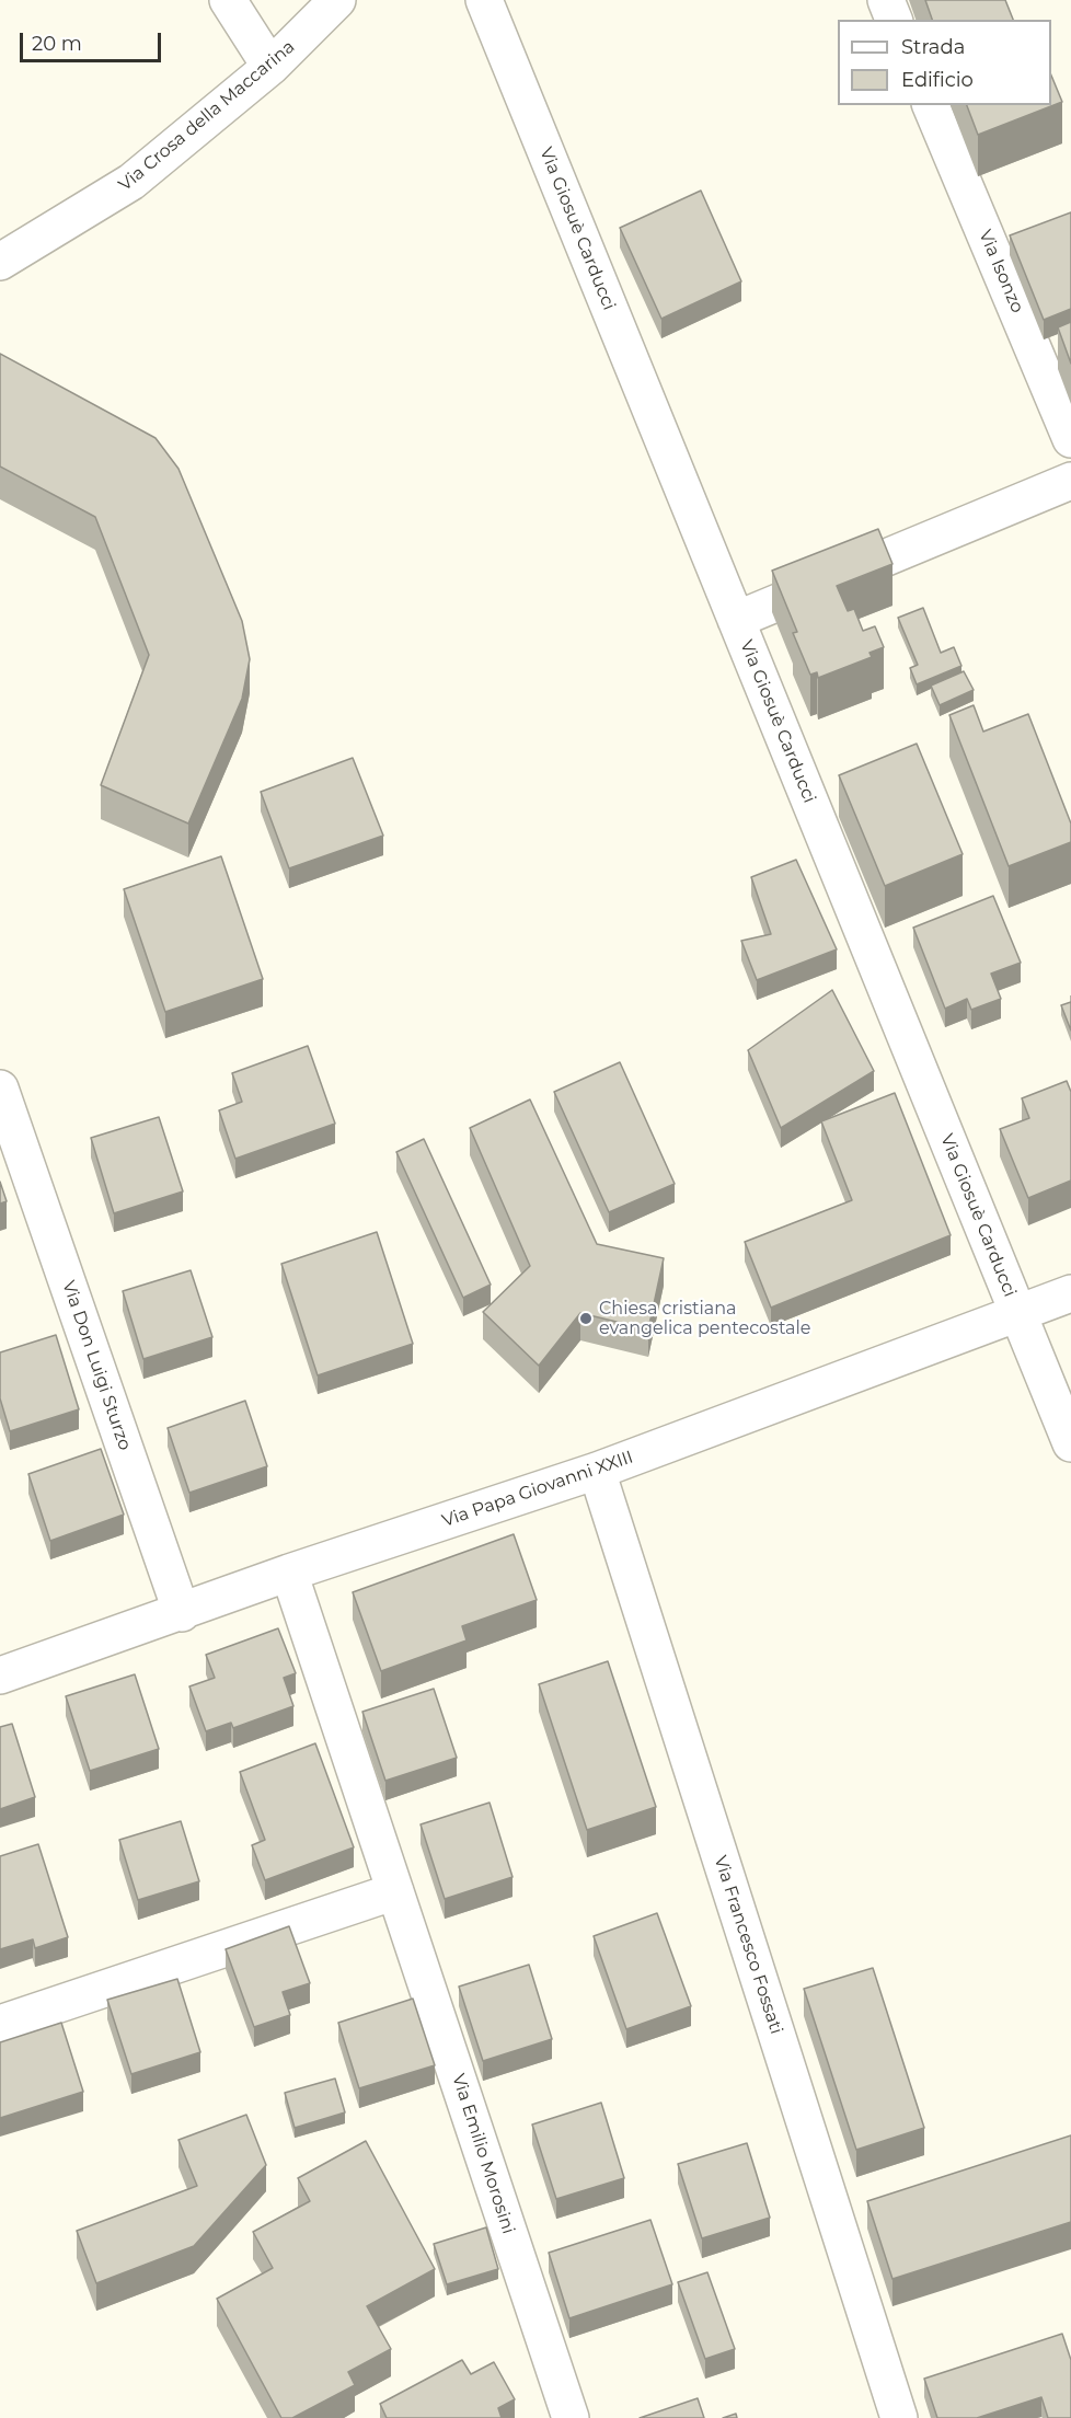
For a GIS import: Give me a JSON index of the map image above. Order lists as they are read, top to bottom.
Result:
{
  "streets": {
    "street": [
      "Via Crosa della Maccarina",
      "Via Giosuè Carducci",
      "Via Isonzo",
      "Via Don Luigi Sturzo",
      "Via Papa Giovanni XXIII",
      "Via Francesco Fossati",
      "Via Emilio Morosini"
    ]
  },
  "crossings": [
    ["Via Giosuè Carducci", "Via Papa Giovanni XXIII"],
    ["Via Don Luigi Sturzo", "Via Papa Giovanni XXIII"],
    ["Via Papa Giovanni XXIII", "Via Francesco Fossati"],
    ["Via Papa Giovanni XXIII", "Via Emilio Morosini"]
  ],
  "places": ["Chiesa cristiana evangelica pentecostale"],
  "legend": ["Strada", "Edificio"],
  "scale_bar": "20 m"
}
